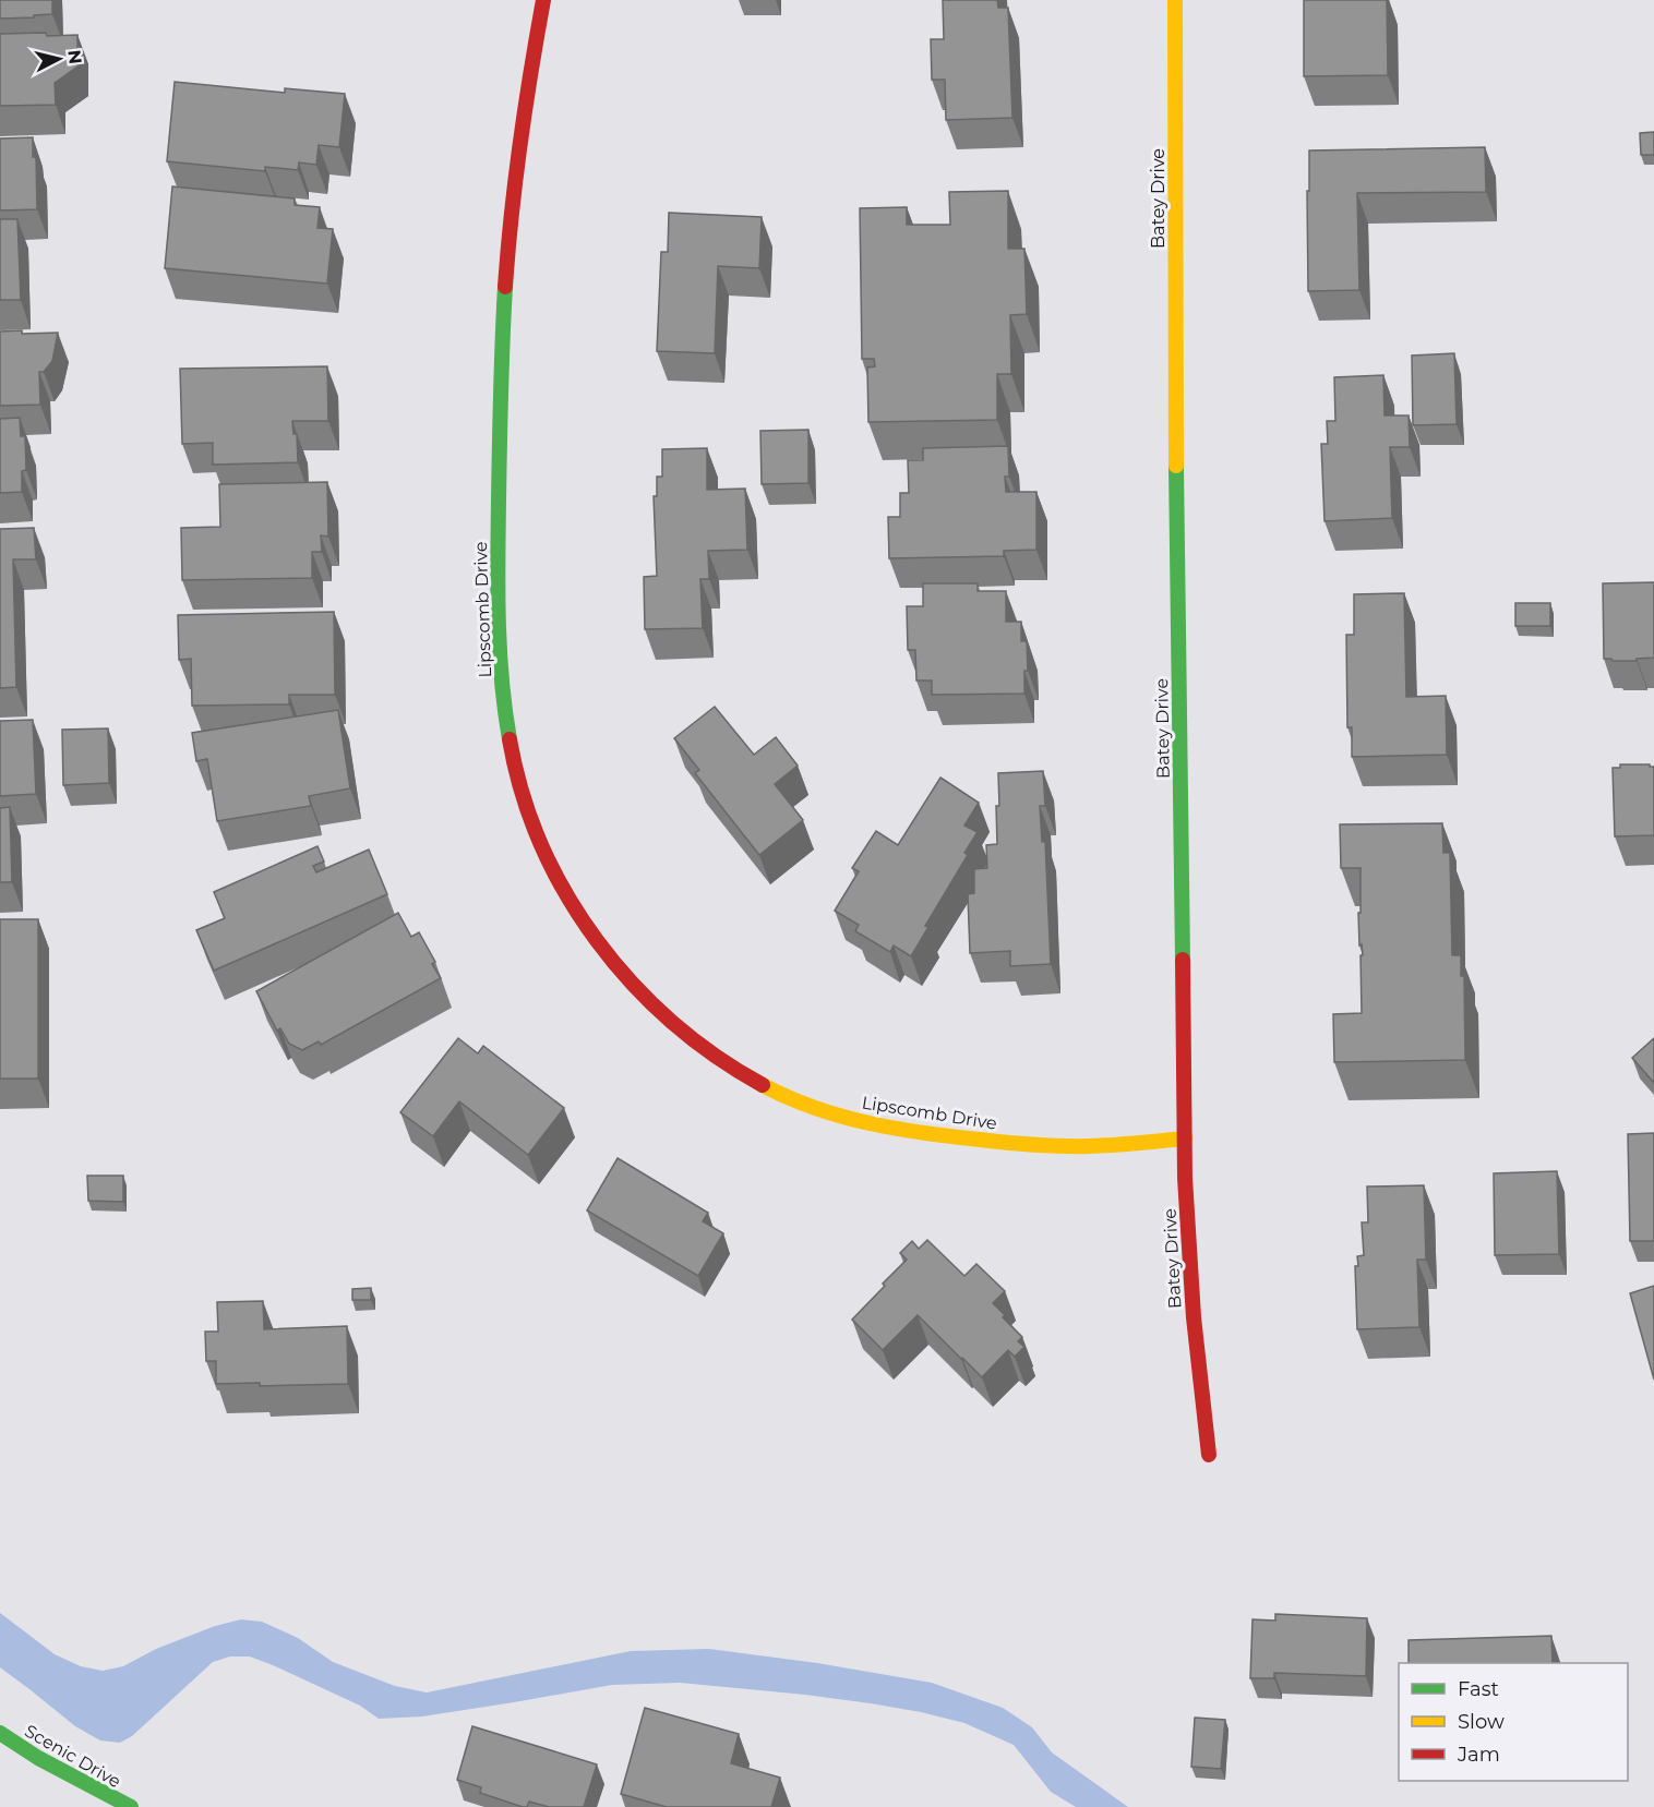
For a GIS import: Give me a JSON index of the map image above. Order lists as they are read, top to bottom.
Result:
{
  "streets": {
    "street": ["Batey Drive", "Lipscomb Drive", "Scenic Drive"]
  },
  "crossings": [
    ["Batey Drive", "Lipscomb Drive"]
  ],
  "legend": ["Fast", "Slow", "Jam"],
  "north": "right"
}
